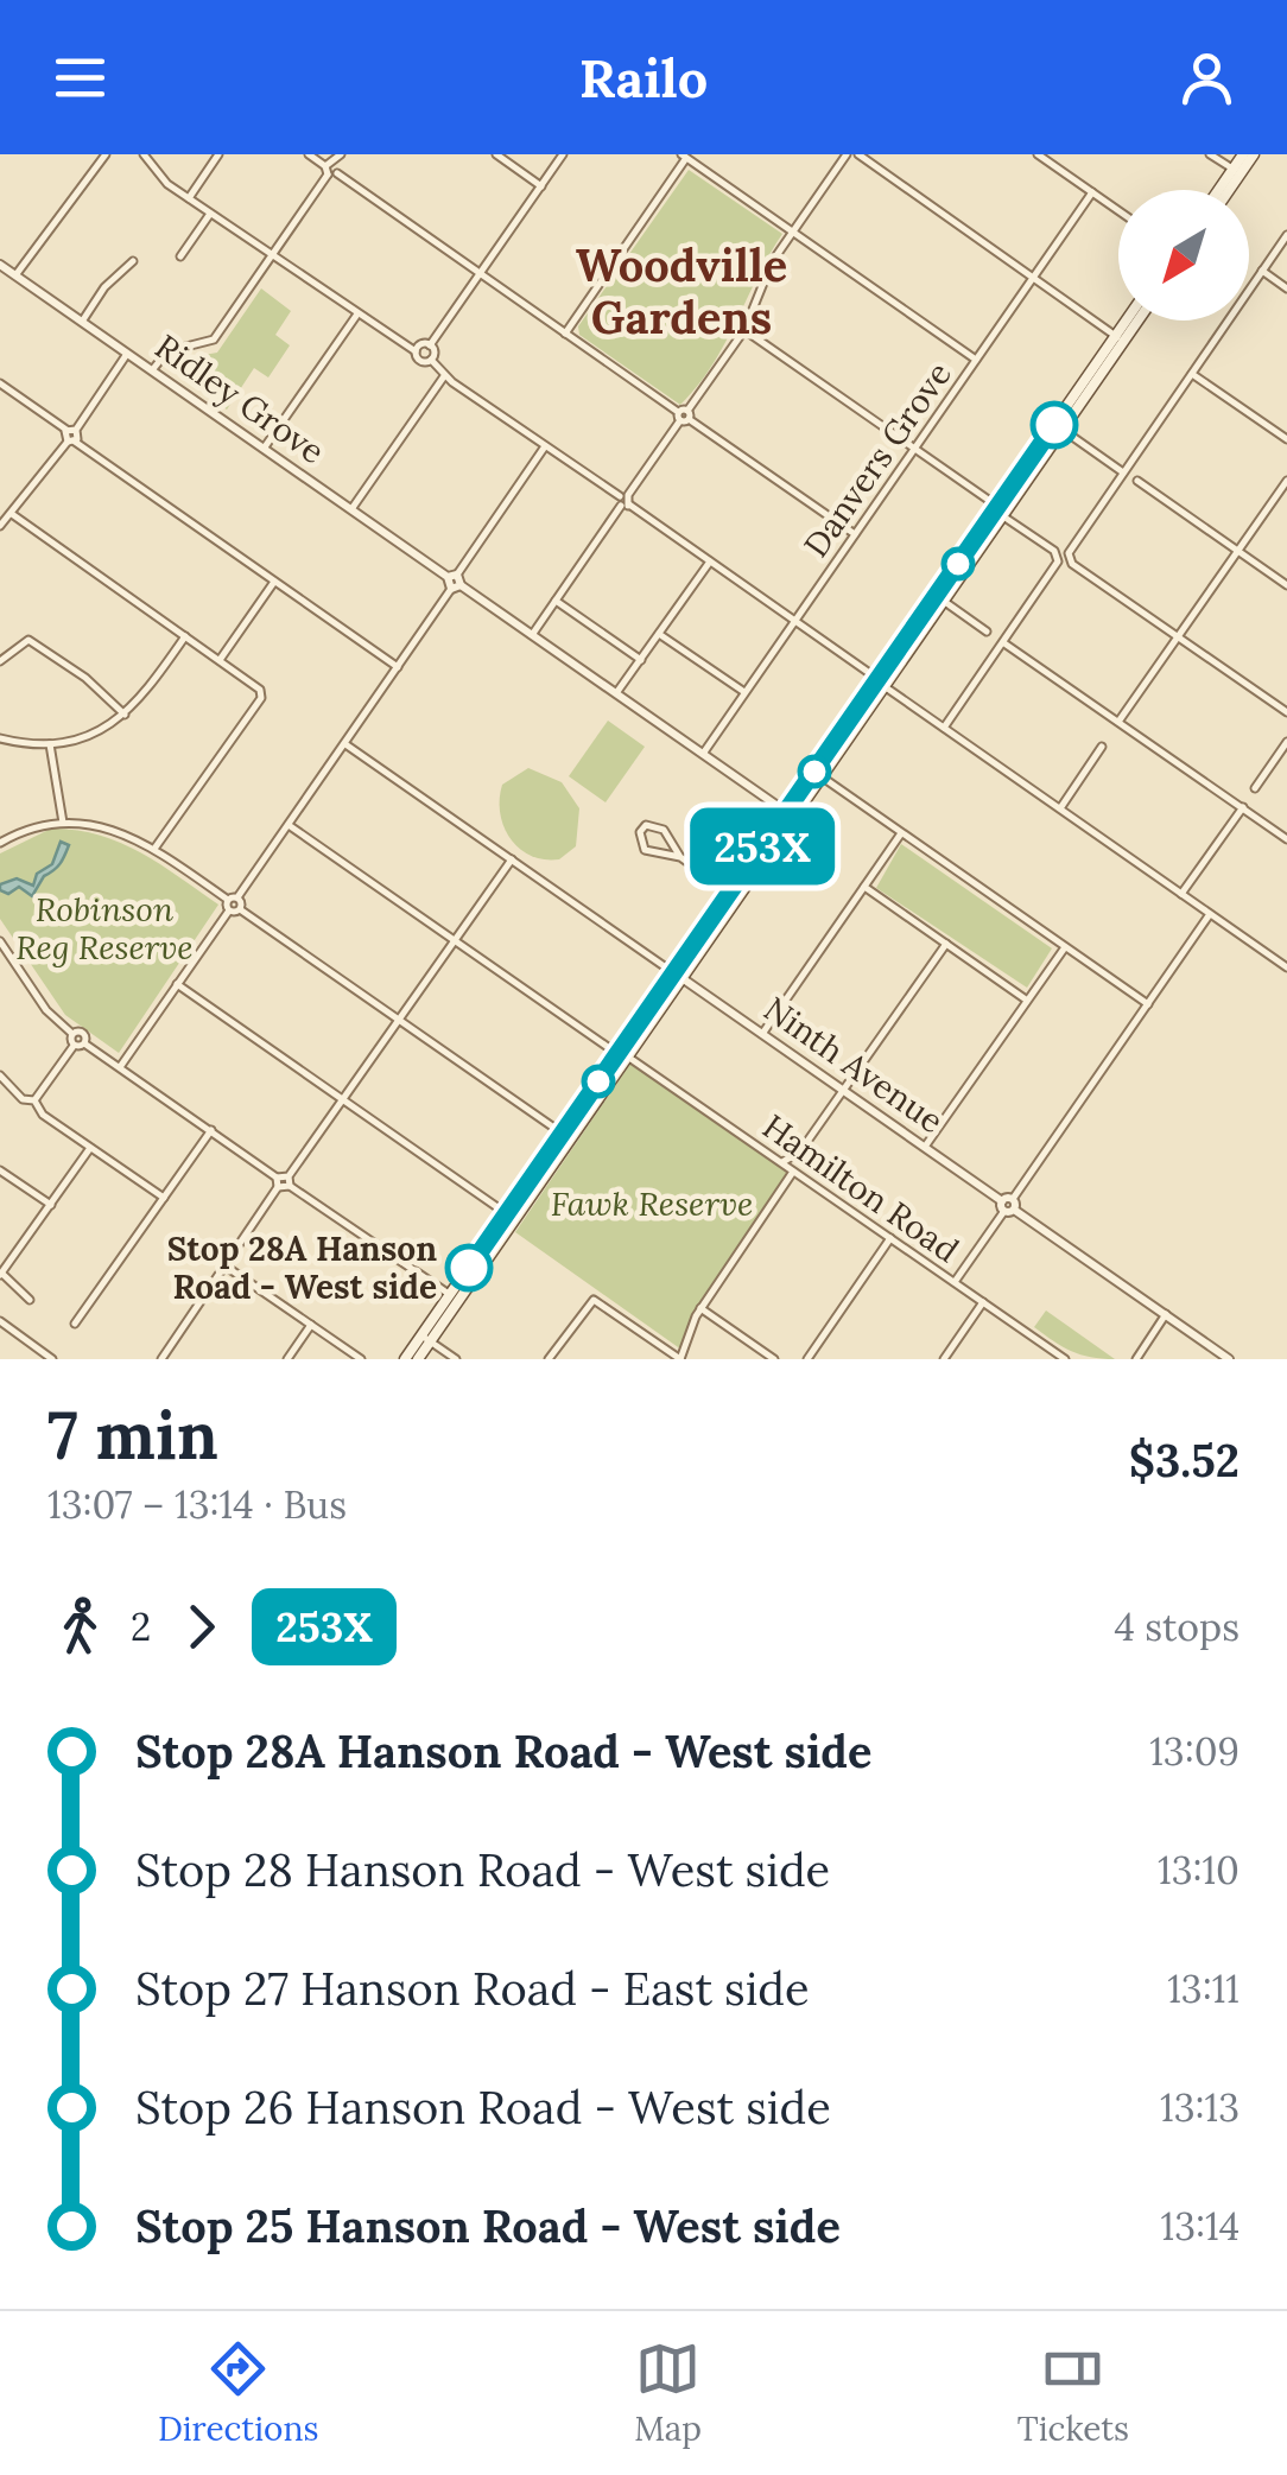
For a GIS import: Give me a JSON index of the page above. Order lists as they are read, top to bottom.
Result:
{
  "streets": {
    "street": [
      "Ridley Grove",
      "Danvers Grove",
      "Ninth Avenue",
      "Hamilton Road"
    ]
  },
  "crossings": [
    ["Ridley Grove", "Danvers Grove"]
  ],
  "districts": ["Woodville Gardens"],
  "parks": ["Robinson Reg Reserve", "Fawk Reserve"],
  "places": ["Stop 28A Hanson Road - West side"],
  "lines": ["bus line 253X"],
  "north": "bottom left",
  "page": {
    "header": "Railo",
    "on_map": "253X",
    "heading": ["7 min", "13:07 – 13:14 · Bus", "$3.52"],
    "legs": ["2", "253X", "4 stops"],
    "list": [
      {
        "name": "Stop 28A Hanson Road - West side",
        "value": "13:09"
      },
      {
        "name": "Stop 28 Hanson Road - West side",
        "value": "13:10"
      },
      {
        "name": "Stop 27 Hanson Road - East side",
        "value": "13:11"
      },
      {
        "name": "Stop 26 Hanson Road - West side",
        "value": "13:13"
      },
      {
        "name": "Stop 25 Hanson Road - West side",
        "value": "13:14"
      }
    ],
    "tabs": ["Directions", "Map", "Tickets"]
  }
}
